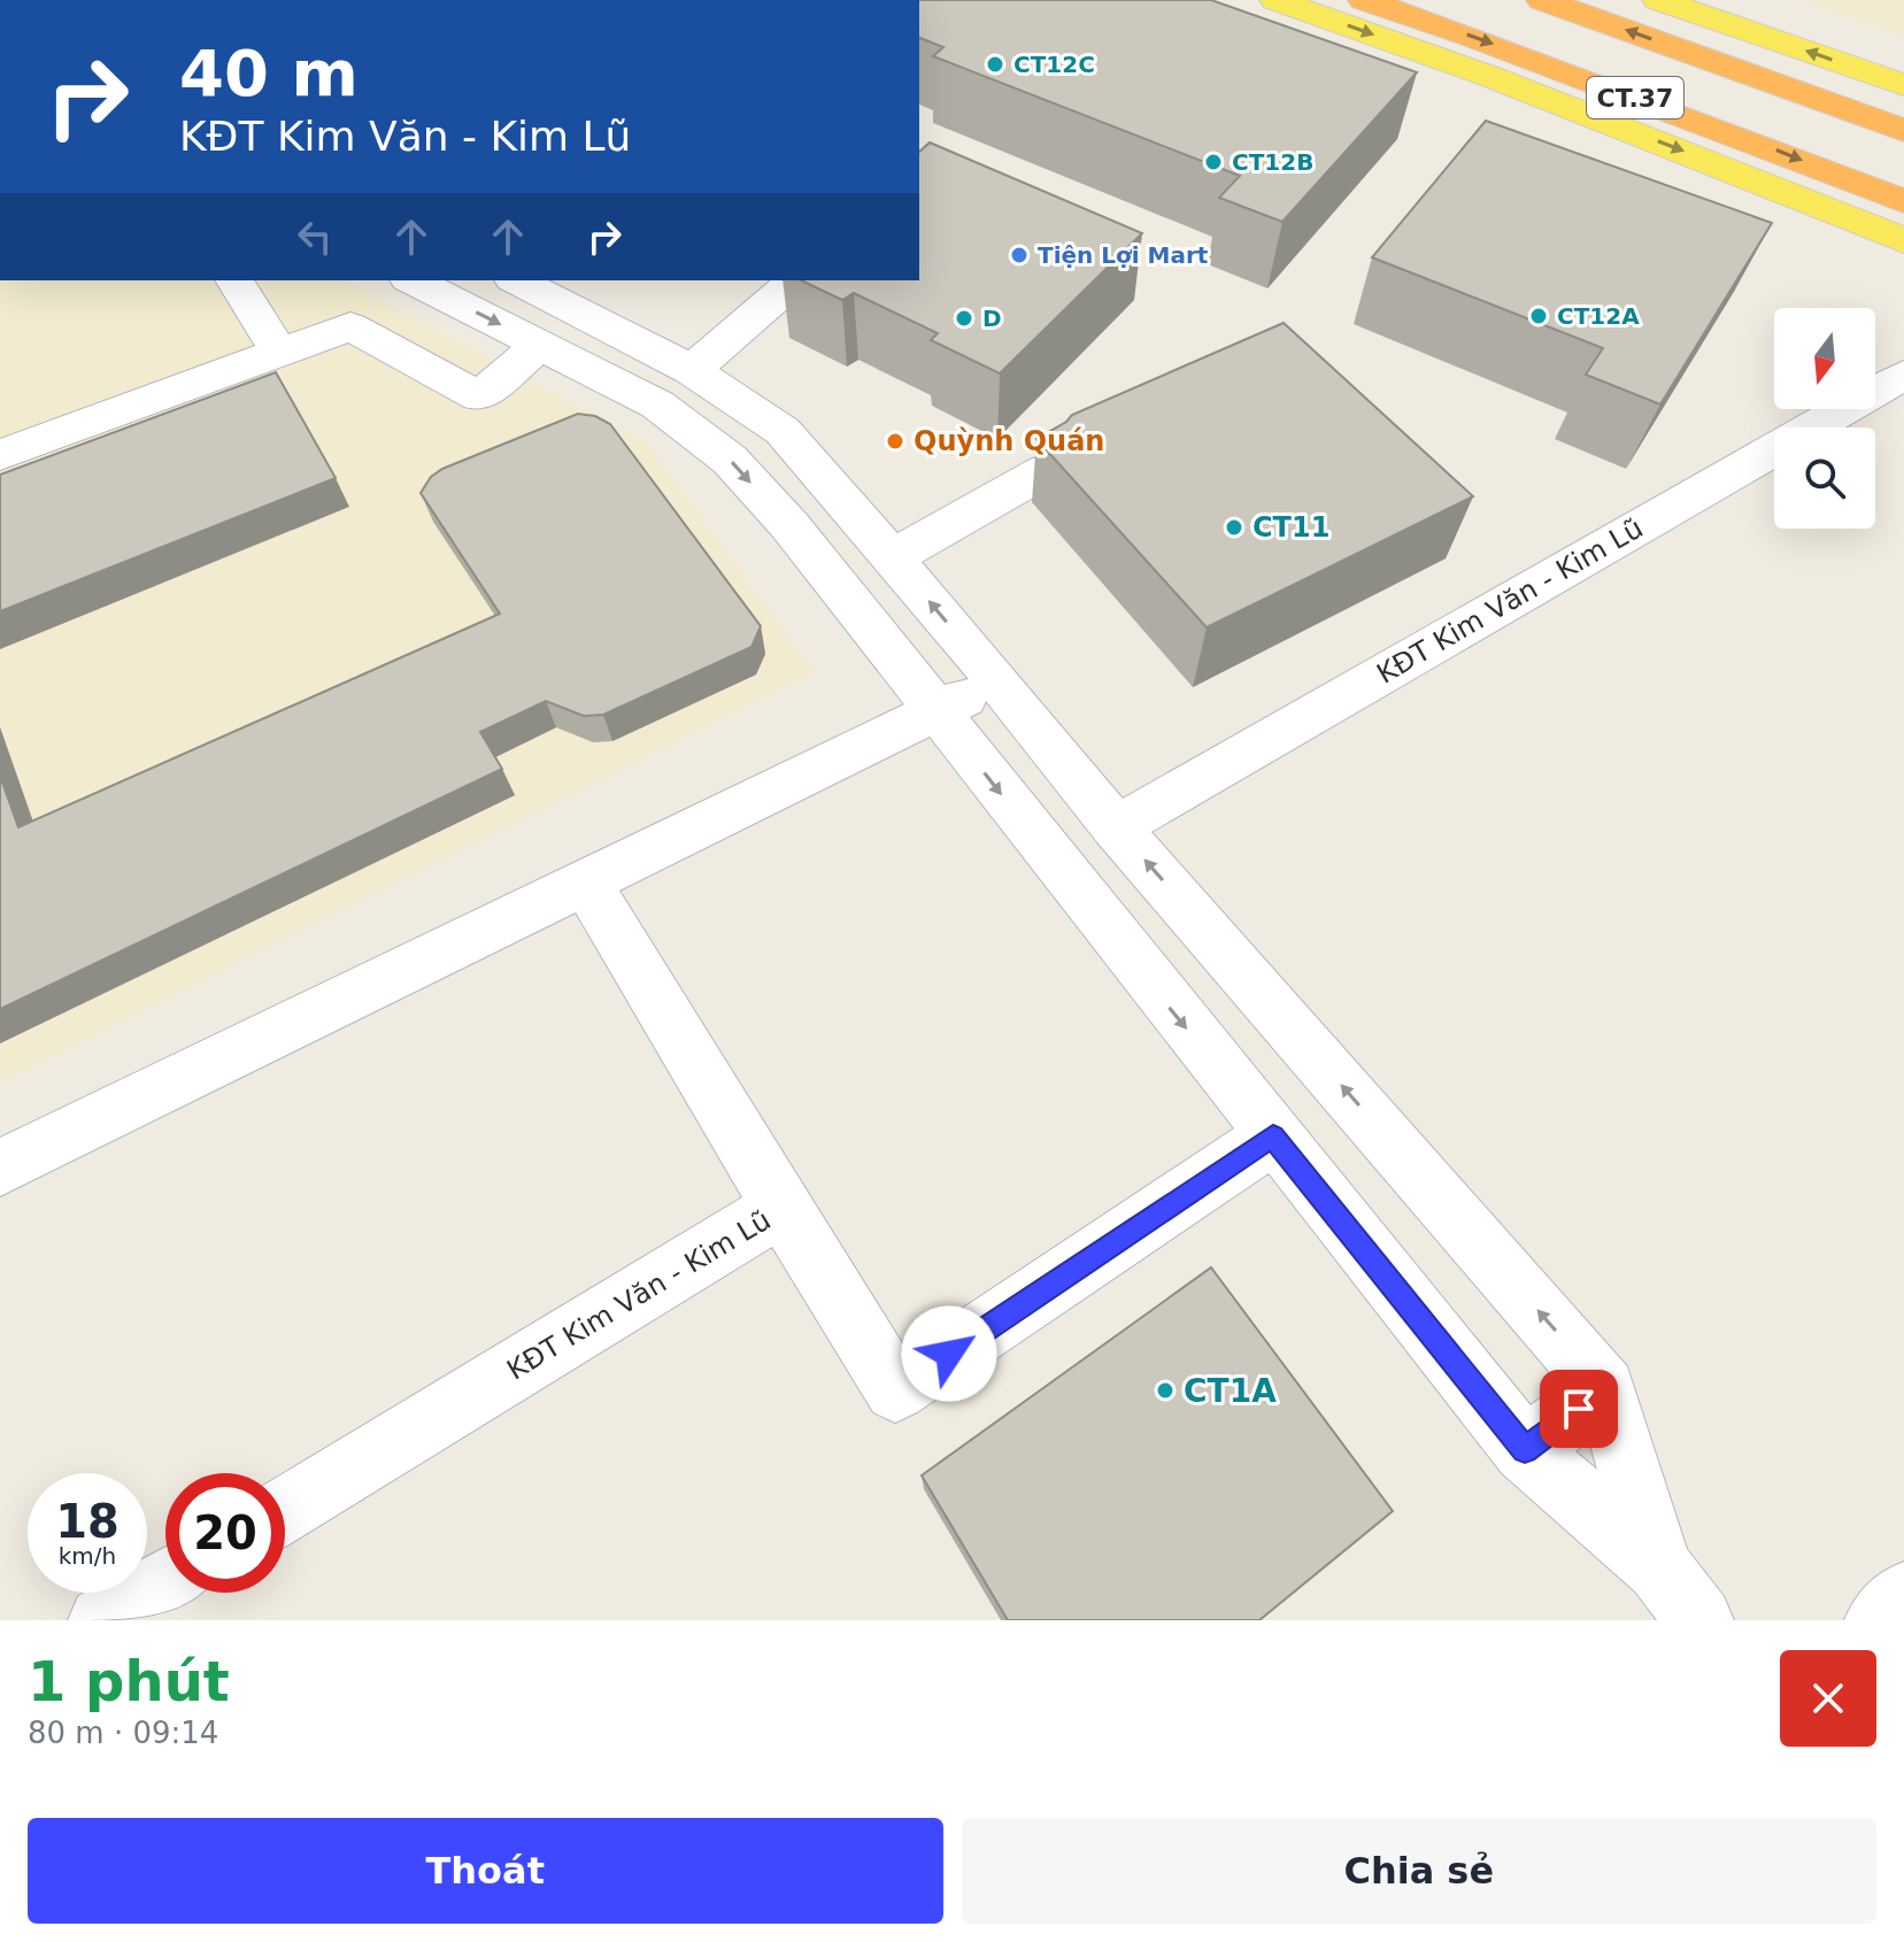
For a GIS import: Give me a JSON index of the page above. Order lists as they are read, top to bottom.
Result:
{
  "streets": {
    "highway": ["CT.37"],
    "street": ["KĐT Kim Văn - Kim Lũ"]
  },
  "places": [
    "CT12C",
    "CT12B",
    "Tiện Lợi Mart",
    "CT12A",
    "D",
    "Quỳnh Quán",
    "CT11",
    "CT1A"
  ],
  "north": "bottom",
  "page": {
    "turn": ["40 m", "KĐT Kim Văn - Kim Lũ"],
    "speed": "18 km/h",
    "limit": "20",
    "heading": ["1 phút", "80 m · 09:14"],
    "buttons": ["Thoát", "Chia sẻ"]
  }
}
